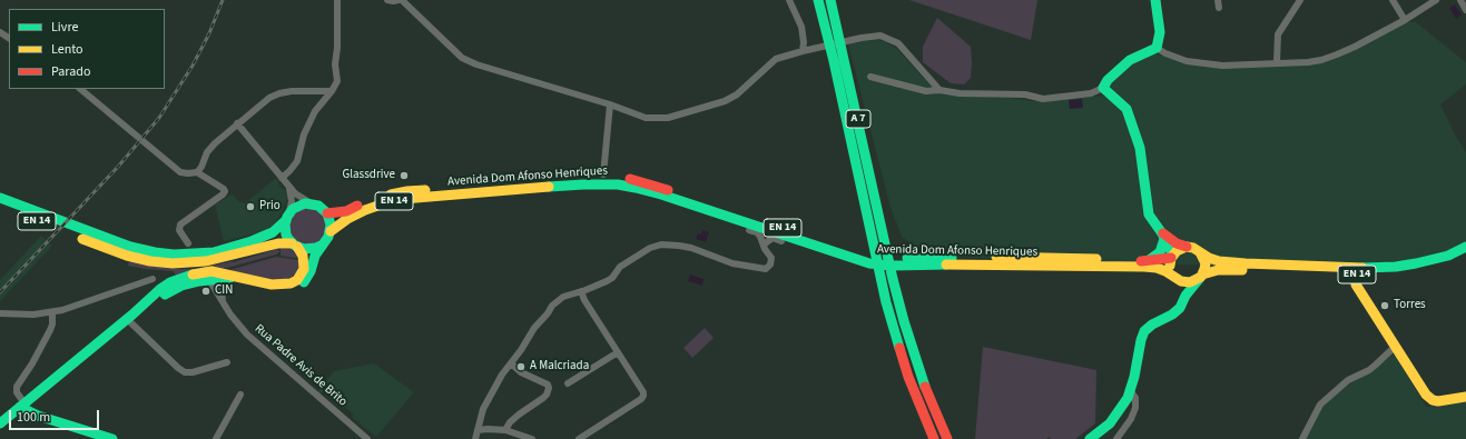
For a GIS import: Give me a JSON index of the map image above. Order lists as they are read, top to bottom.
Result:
{
  "streets": {
    "main road": ["A 7", "Avenida Dom Afonso Henriques", "EN 14"],
    "street": ["Rua Padre Avis de Brito"]
  },
  "crossings": [
    ["Avenida Dom Afonso Henriques", "EN 14"],
    ["Avenida Dom Afonso Henriques", "Rua Padre Avis de Brito"]
  ],
  "places": [
    "Glassdrive",
    "Prio",
    "CIN",
    "Torres",
    "A Malcriada"
  ],
  "legend": ["Livre", "Lento", "Parado"],
  "scale_bar": "100 m"
}
